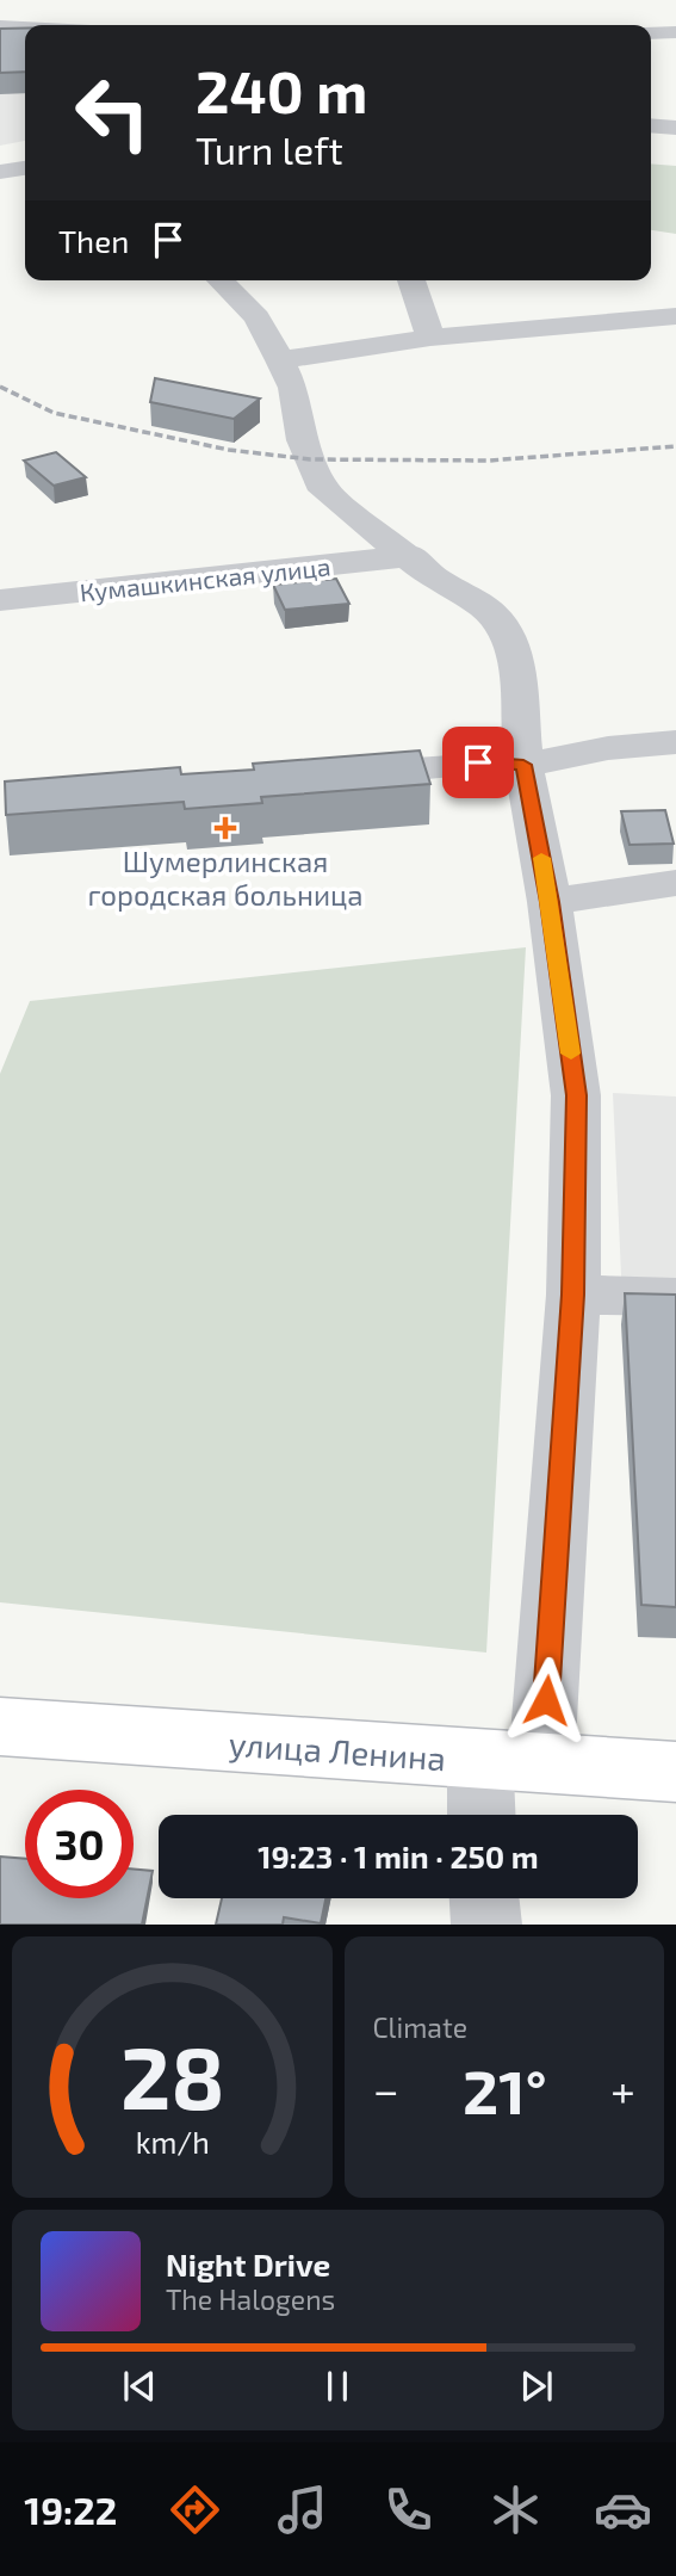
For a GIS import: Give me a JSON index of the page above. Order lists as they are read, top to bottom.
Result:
{
  "streets": {
    "main road": ["улица Ленина"],
    "street": ["Кумашкинская улица"]
  },
  "places": {
    "health": ["Шумерлинская городская больница"]
  },
  "page": {
    "turn": ["240 m", "Turn left"],
    "then": "Then",
    "limit": "30",
    "trip": "19:23 · 1 min · 250 m",
    "tile": "Climate",
    "heat": ["−", "21°", "+"],
    "song": ["Night Drive", "The Halogens"],
    "tabs": "19:22",
    "gauge": ["28", "km/h"]
  }
}
